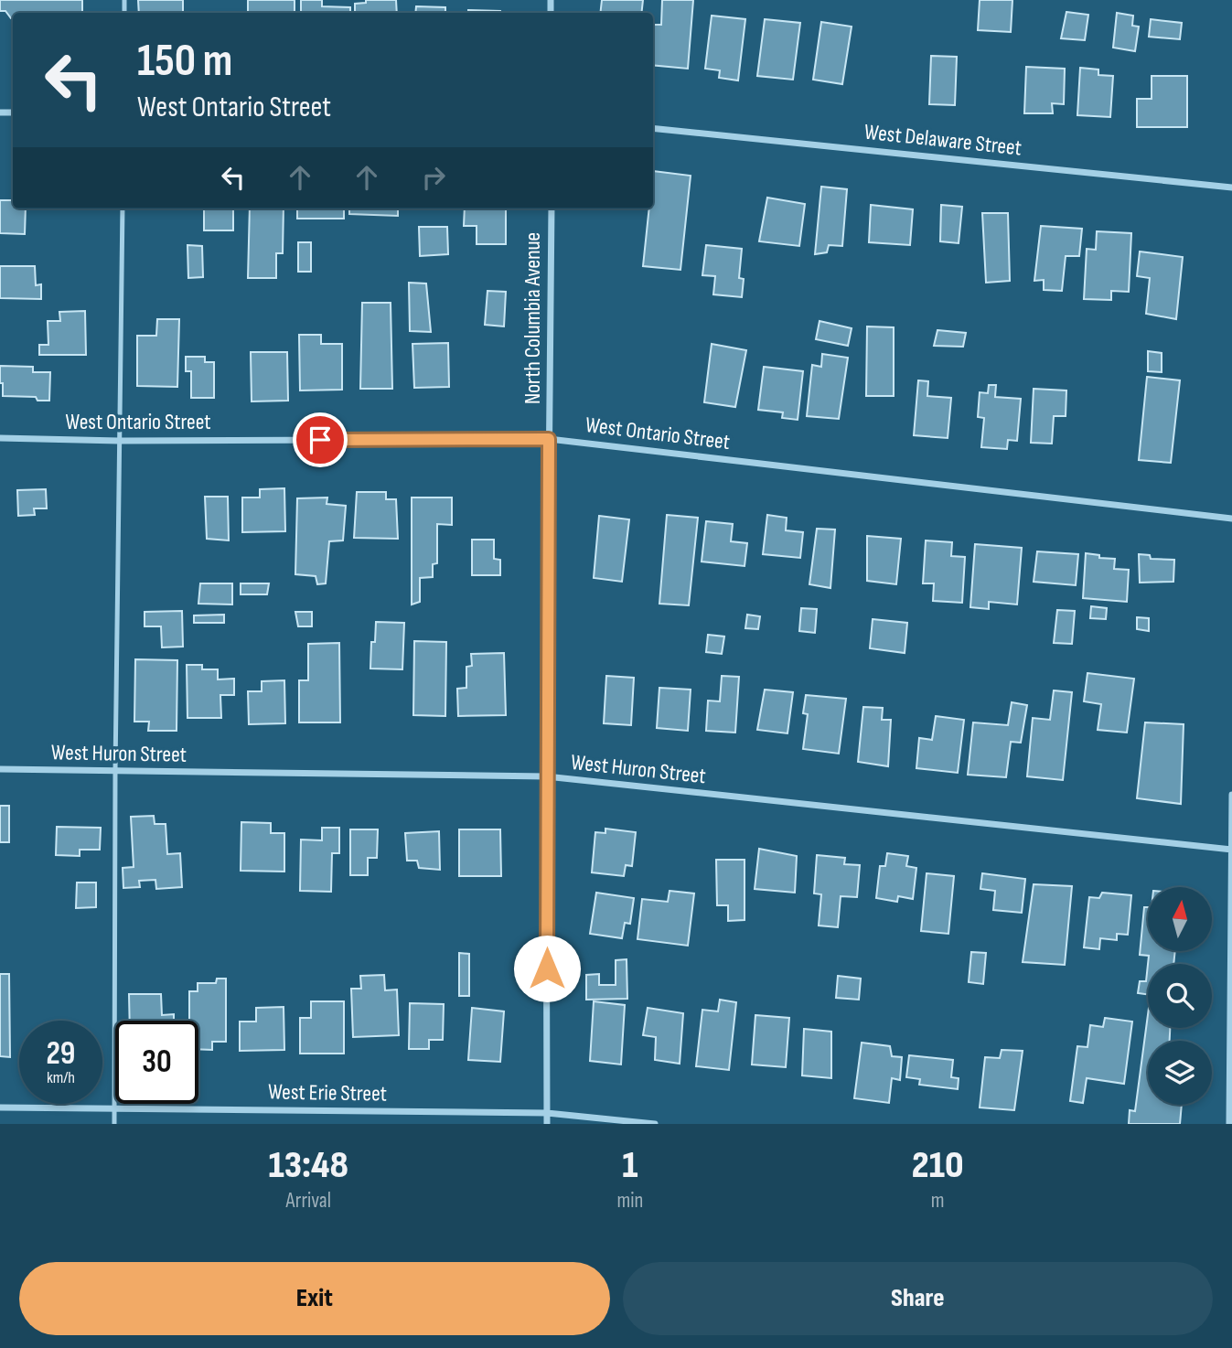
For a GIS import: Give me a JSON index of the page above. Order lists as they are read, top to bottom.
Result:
{
  "streets": {
    "street": [
      "West Delaware Street",
      "North Columbia Avenue",
      "West Ontario Street",
      "West Huron Street",
      "West Erie Street"
    ]
  },
  "crossings": [
    ["North Columbia Avenue", "West Ontario Street"],
    ["North Columbia Avenue", "West Huron Street"],
    ["North Columbia Avenue", "West Erie Street"]
  ],
  "north": "top",
  "page": {
    "turn": ["150 m", "West Ontario Street"],
    "speed": "29 km/h",
    "limit": "30",
    "eta": [
      "13:48",
      "Arrival",
      "1",
      "min",
      "210",
      "m"
    ],
    "buttons": ["Exit", "Share"]
  }
}
